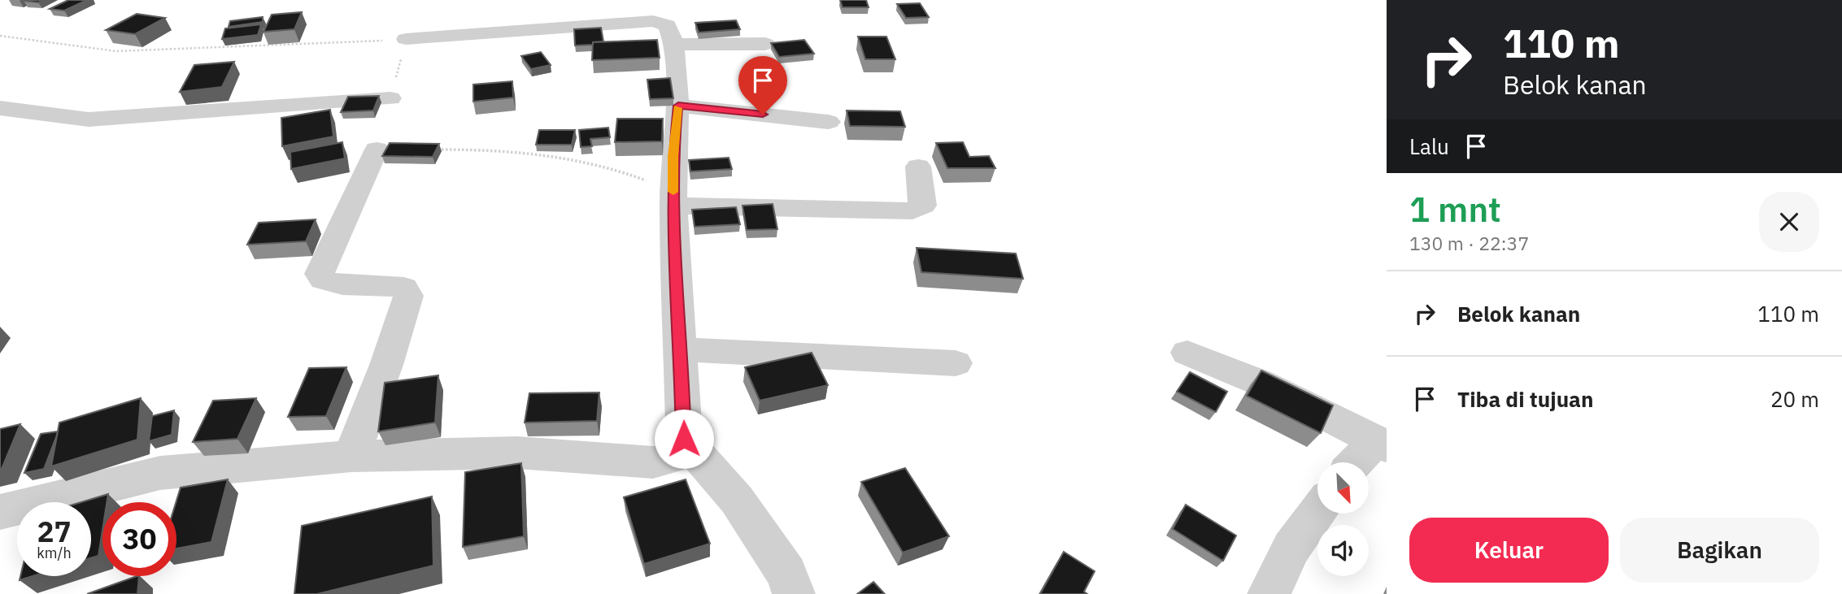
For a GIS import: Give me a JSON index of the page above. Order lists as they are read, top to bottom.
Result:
{
  "north": "bottom right",
  "page": {
    "turn": ["110 m", "Belok kanan"],
    "then": "Lalu",
    "heading": ["1 mnt", "130 m · 22:37"],
    "list": [
      {
        "name": "Belok kanan",
        "value": "110 m"
      },
      {
        "name": "Tiba di tujuan",
        "value": "20 m"
      }
    ],
    "speed": "27 km/h",
    "limit": "30",
    "buttons": ["Keluar", "Bagikan"]
  }
}
